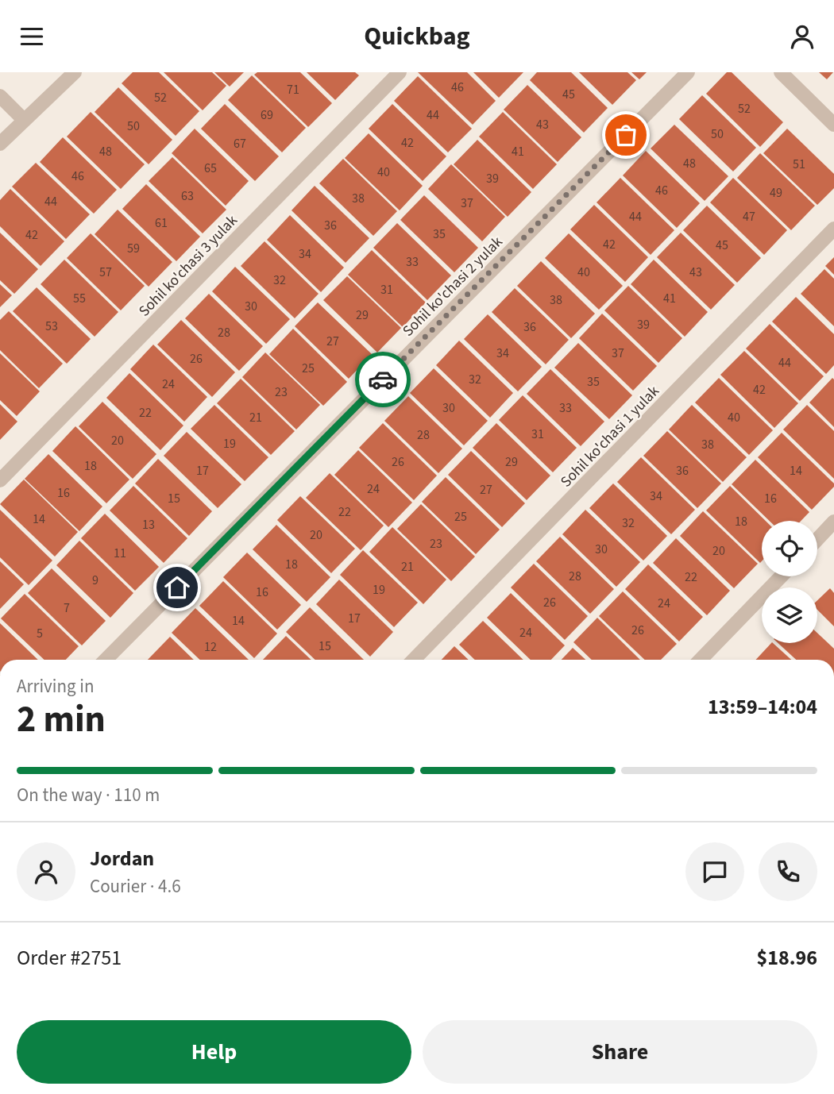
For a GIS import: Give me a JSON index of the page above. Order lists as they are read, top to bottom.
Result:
{
  "streets": {
    "street": ["Sohil ko'chasi 3 yulak", "Sohil ko'chasi 2 yulak", "Sohil ko'chasi 1 yulak"]
  },
  "house_numbers": [
    "46",
    "71",
    "45",
    "52",
    "52",
    "69",
    "44",
    "43",
    "50",
    "50",
    "42",
    "67",
    "48",
    "41",
    "48",
    "51",
    "65",
    "40",
    "46",
    "39",
    "46",
    "49",
    "63",
    "38",
    "44",
    "37",
    "44",
    "47",
    "61",
    "36",
    "35",
    "42",
    "42",
    "45",
    "59",
    "34",
    "33",
    "57",
    "40",
    "43",
    "32",
    "31",
    "55",
    "41",
    "38",
    "30",
    "29",
    "39",
    "53",
    "36",
    "28",
    "27",
    "34",
    "37",
    "26",
    "44",
    "25",
    "32",
    "35",
    "24",
    "42",
    "23",
    "30",
    "33",
    "22",
    "21",
    "40",
    "31",
    "28",
    "20",
    "19",
    "38",
    "26",
    "29",
    "18",
    "17",
    "36",
    "14",
    "24",
    "27",
    "16",
    "34",
    "15",
    "16",
    "22",
    "25",
    "14",
    "18",
    "32",
    "13",
    "20",
    "23",
    "30",
    "20",
    "11",
    "18",
    "21",
    "28",
    "22",
    "9",
    "19",
    "16",
    "26",
    "24",
    "7",
    "17",
    "14",
    "26",
    "24",
    "5",
    "15",
    "12"
  ],
  "page": {
    "header": "Quickbag",
    "heading": ["2 min", "Arriving in", "13:59–14:04"],
    "panel": [
      "Jordan",
      "Courier · 4.6",
      "Order #2751",
      "$18.96"
    ],
    "bar": "On the way · 110 m",
    "buttons": ["Help", "Share"]
  }
}
